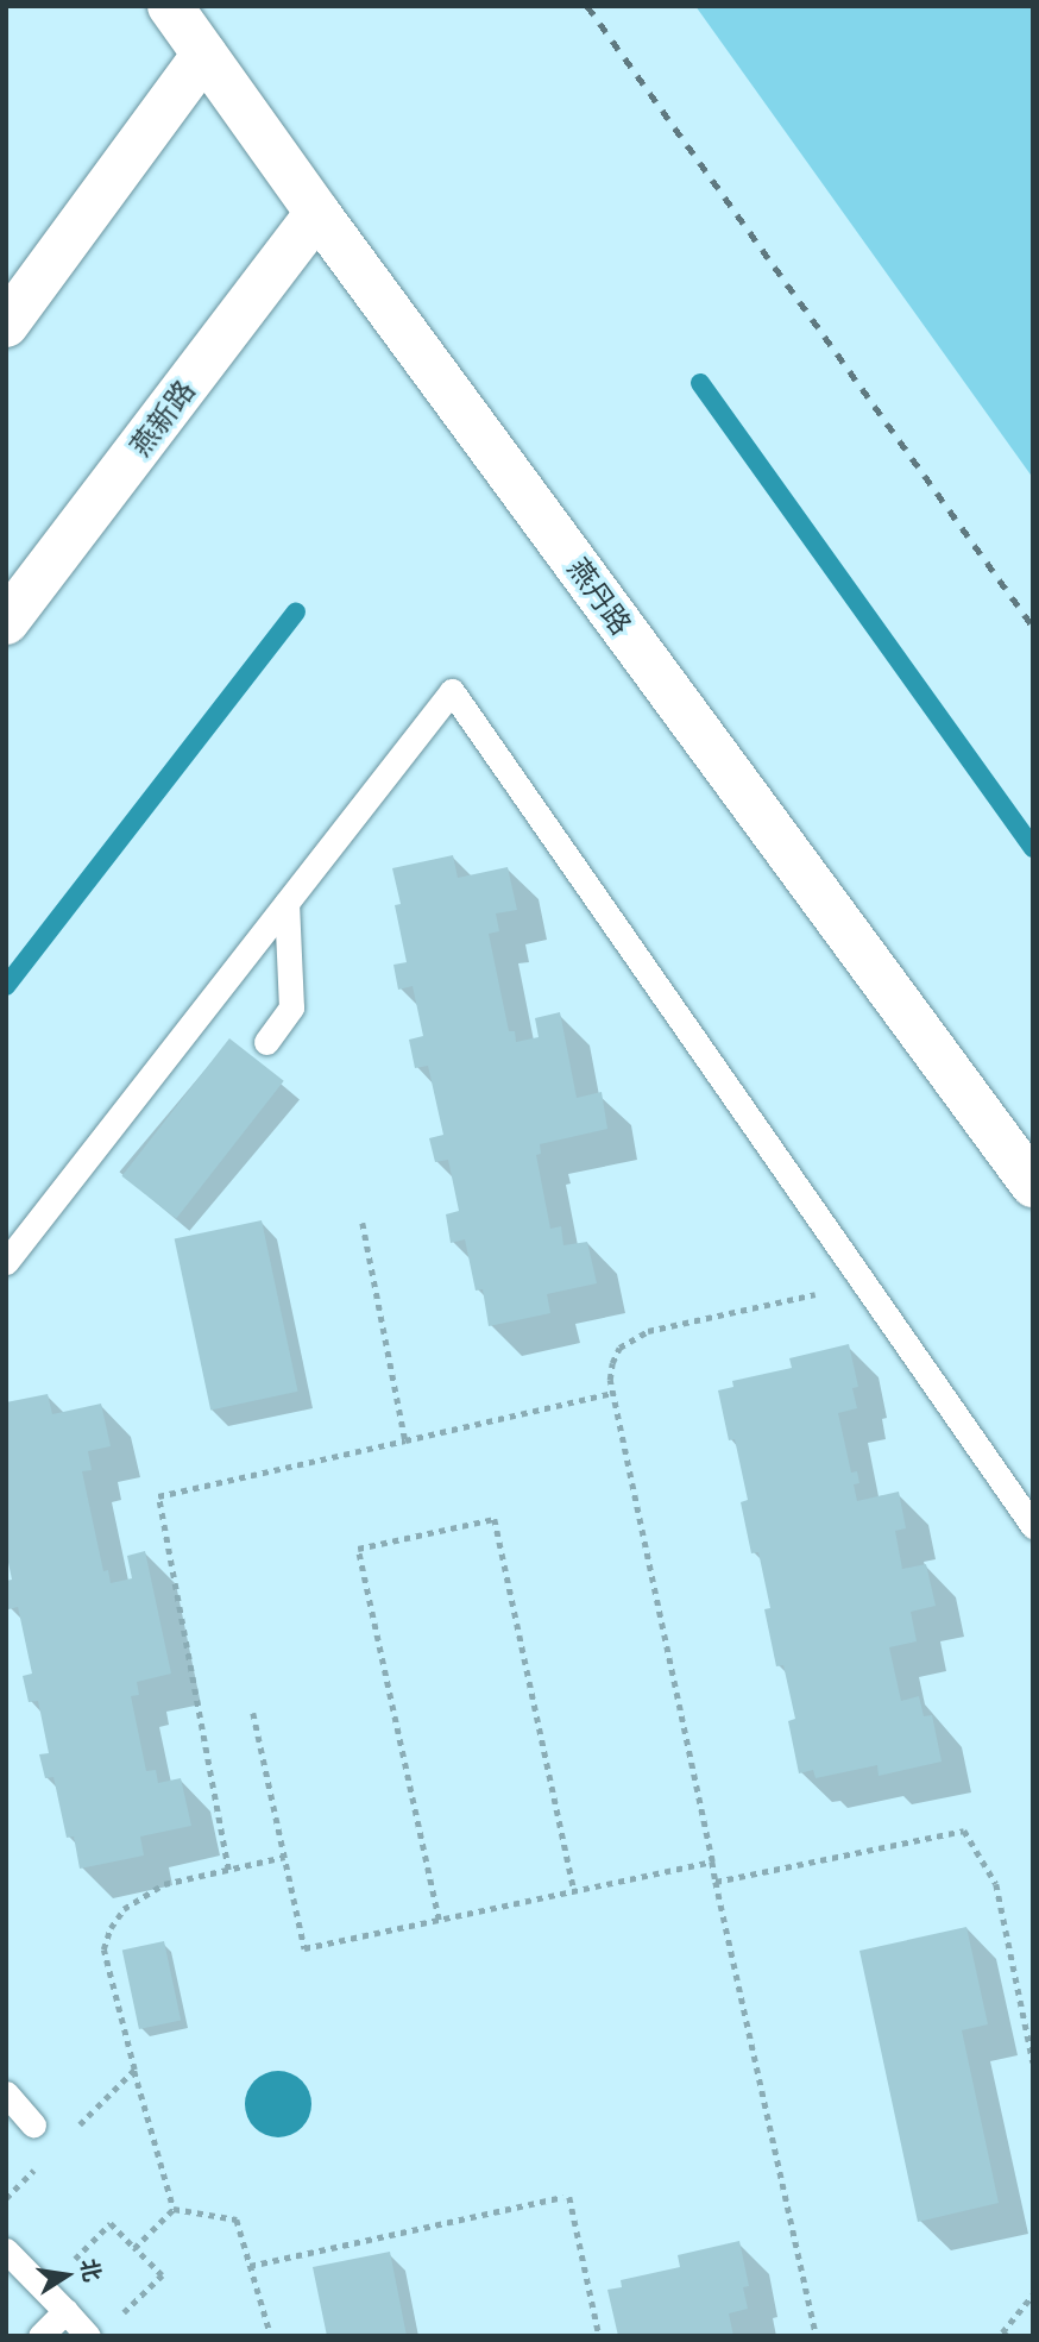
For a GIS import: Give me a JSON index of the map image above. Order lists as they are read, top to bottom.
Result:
{
  "streets": {
    "street": ["燕新路", "燕丹路"]
  },
  "crossings": [
    ["燕新路", "燕丹路"]
  ],
  "north": "right"
}
